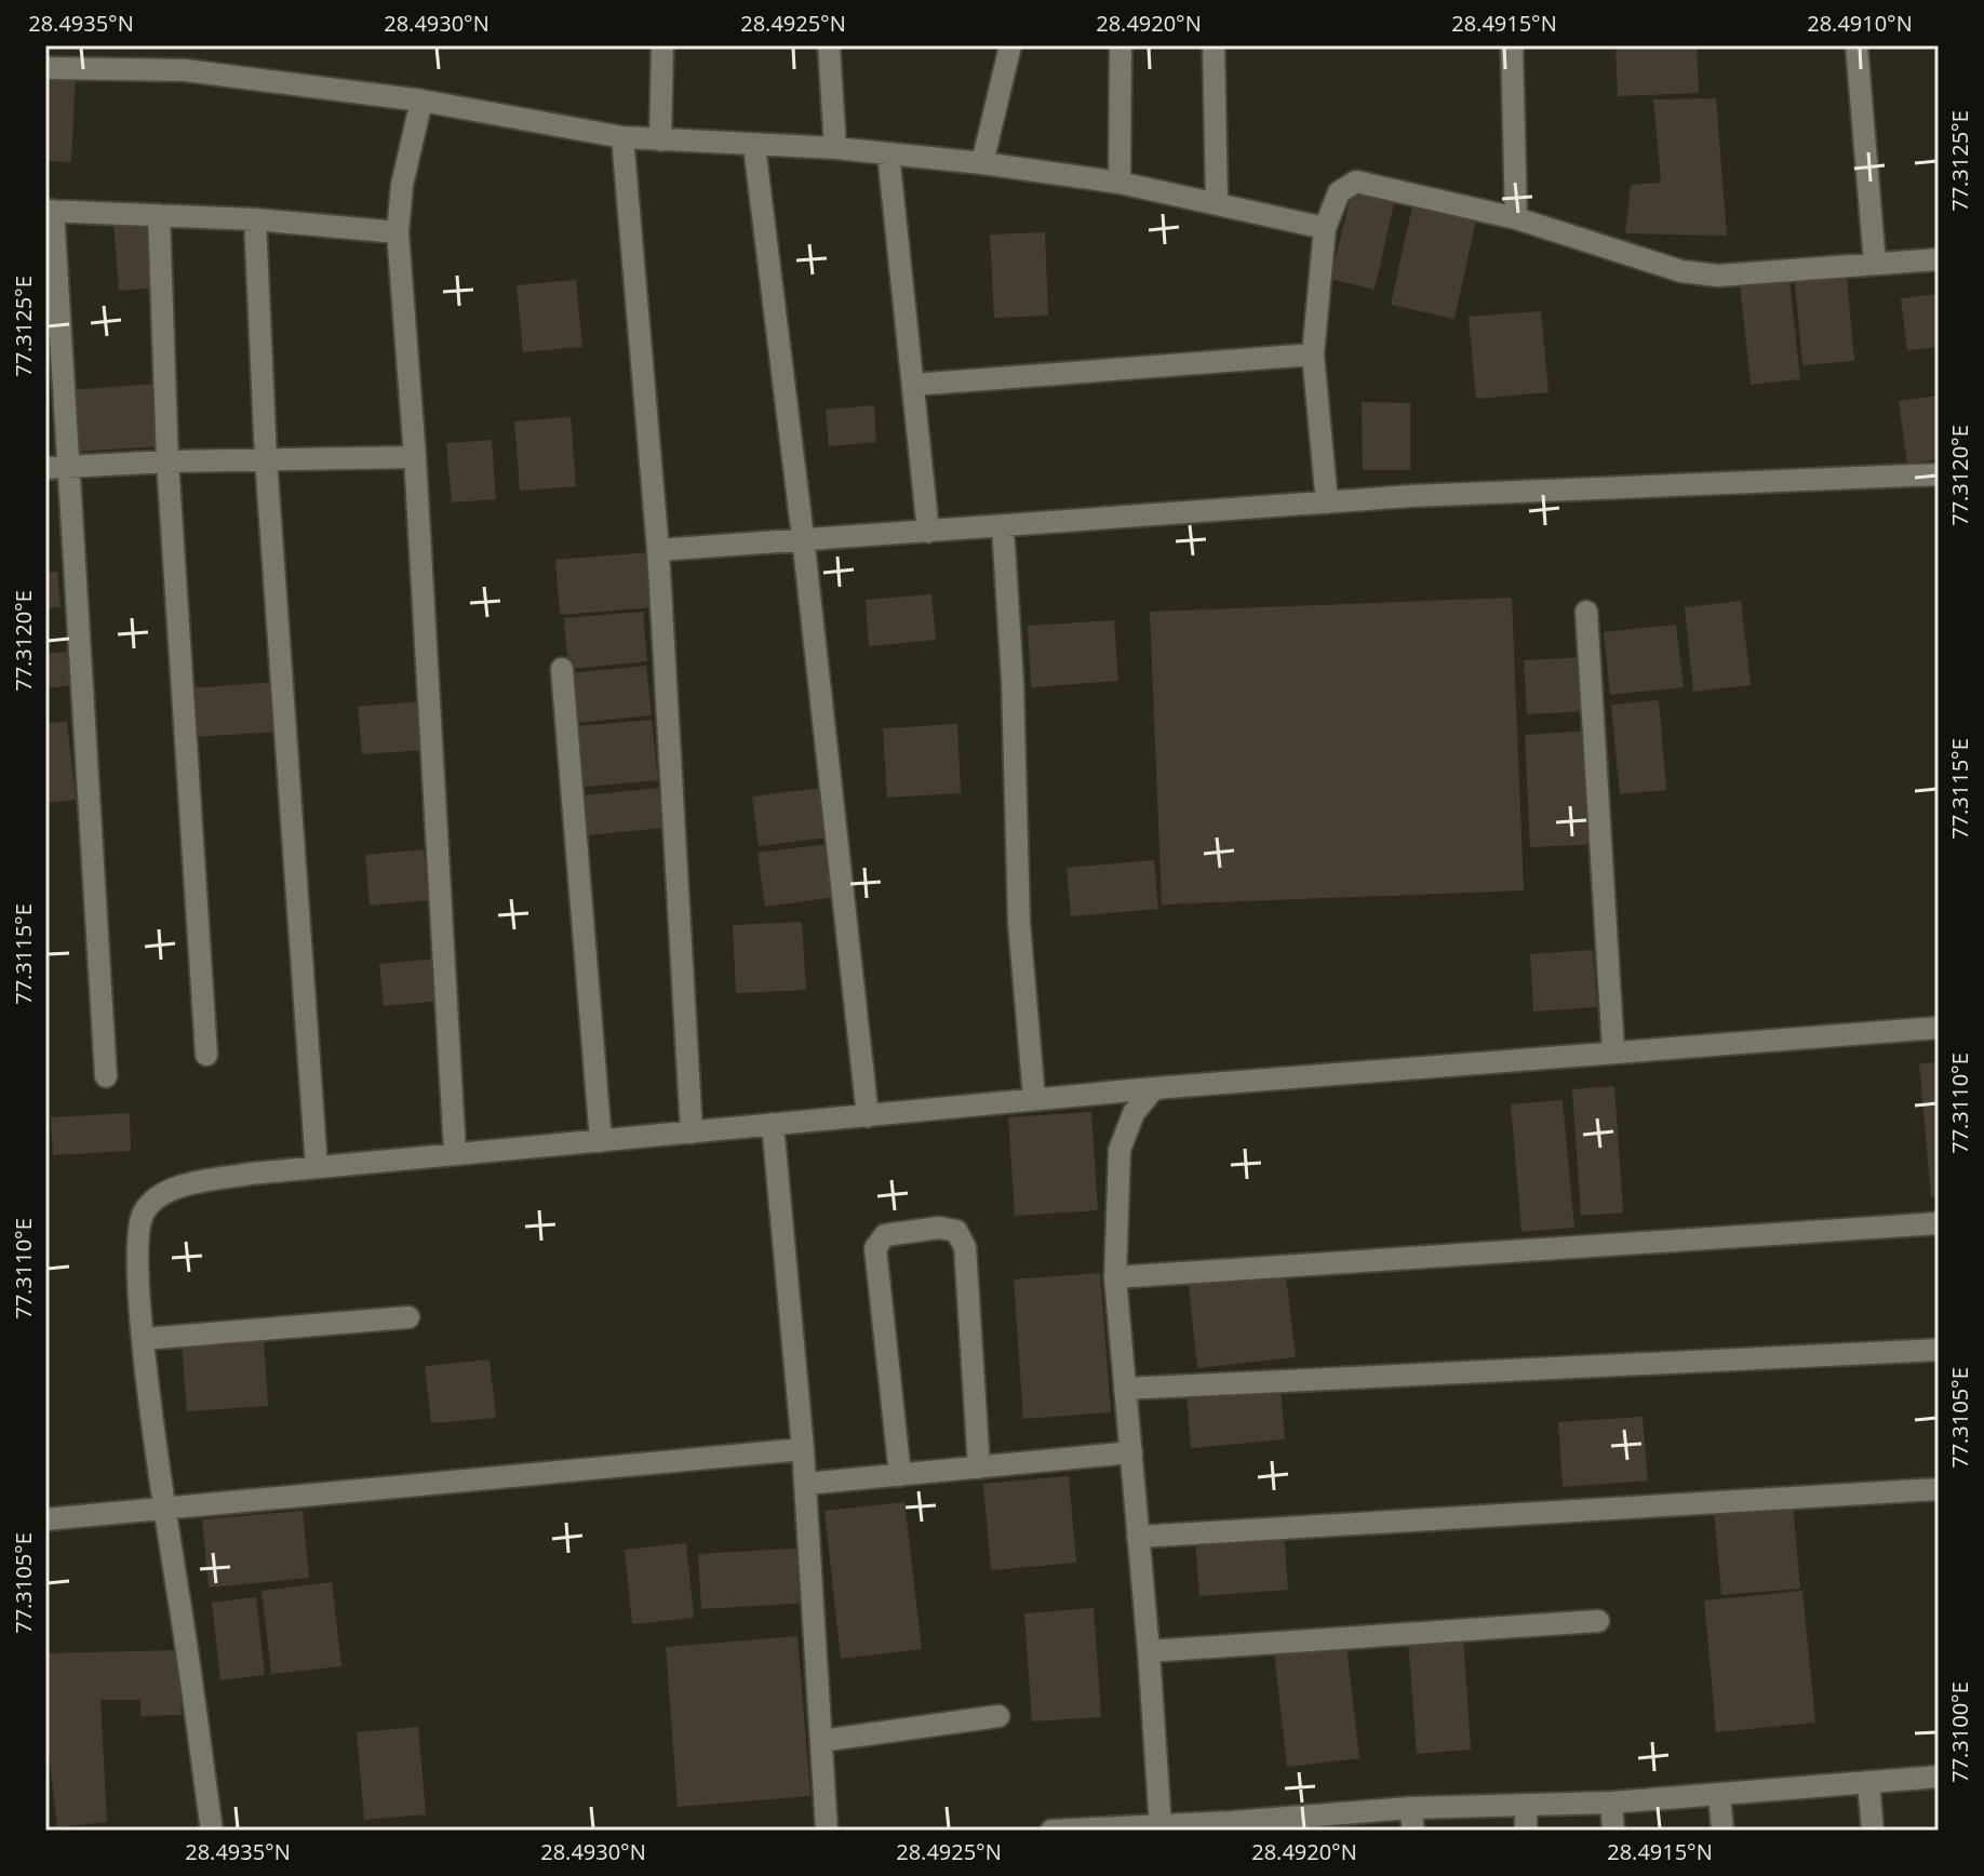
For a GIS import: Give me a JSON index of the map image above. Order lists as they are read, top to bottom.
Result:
{
  "coordinates": [
    "28.4935°N",
    "28.4930°N",
    "28.4925°N",
    "28.4920°N",
    "28.4915°N",
    "28.4910°N",
    "77.3125°E",
    "77.3120°E",
    "77.3115°E",
    "77.3110°E",
    "77.3105°E",
    "77.3100°E"
  ]
}
